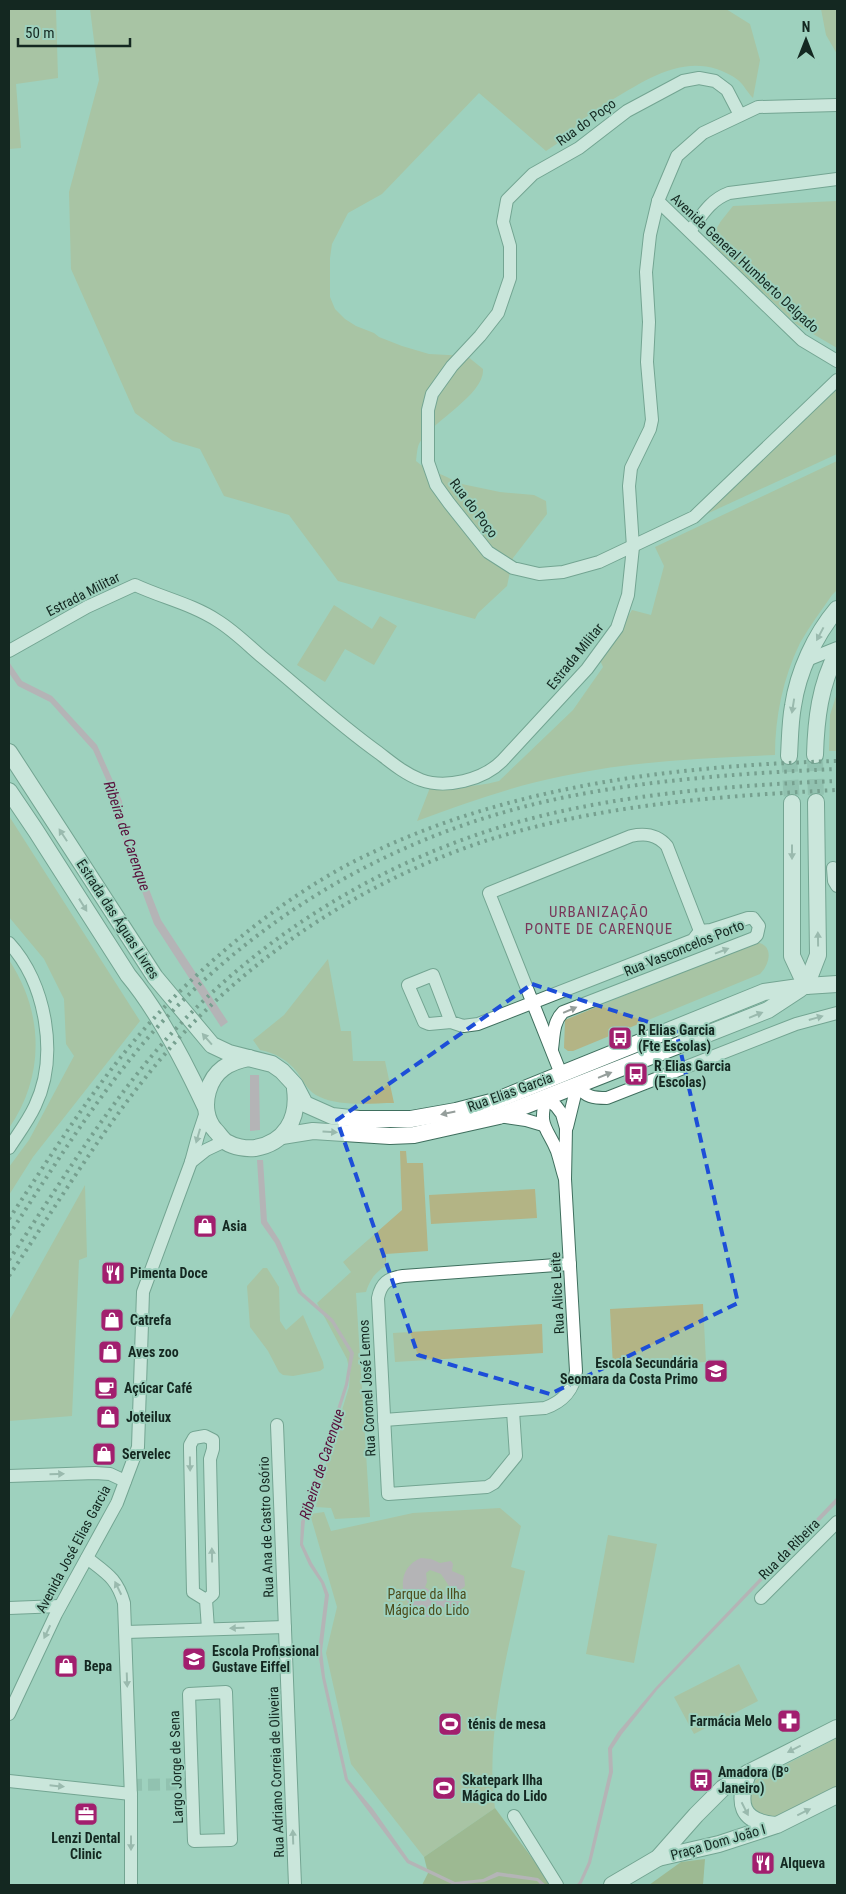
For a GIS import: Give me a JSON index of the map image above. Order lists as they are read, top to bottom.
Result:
{
  "streets": {
    "street": [
      "Rua do Poço",
      "Avenida General Humberto Delgado",
      "Estrada Militar",
      "Estrada das Águas Livres",
      "Rua Vasconcelos Porto",
      "Rua Elias Garcia",
      "Rua Alice Leite",
      "Rua Coronel José Lemos",
      "Rua Ana de Castro Osório",
      "Avenida José Elias Garcia",
      "Rua da Ribeira",
      "Largo Jorge de Sena",
      "Rua Adriano Correia de Oliveira",
      "Praça Dom João I"
    ]
  },
  "crossings": [
    ["Rua do Poço", "Estrada Militar"],
    ["Avenida General Humberto Delgado", "Estrada Militar"],
    ["Estrada das Águas Livres", "Rua Elias Garcia"],
    ["Estrada das Águas Livres", "Avenida José Elias Garcia"],
    ["Rua Elias Garcia", "Rua Alice Leite"],
    ["Rua Elias Garcia", "Avenida José Elias Garcia"],
    ["Rua Alice Leite", "Rua Coronel José Lemos"],
    ["Rua Ana de Castro Osório", "Rua Adriano Correia de Oliveira"]
  ],
  "one_way": ["Rua Adriano Correia de Oliveira"],
  "districts": ["URBANIZAÇÃO PONTE DE CARENQUE"],
  "water": ["Ribeira de Carenque"],
  "parks": ["Parque da Ilha Mágica do Lido"],
  "places": {
    "bus stop": ["R Elias Garcia (Fte Escolas)", "R Elias Garcia (Escolas)", "Amadora (Bº Janeiro)"],
    "shop": [
      "Asia",
      "Catrefa",
      "Aves zoo",
      "Joteilux",
      "Servelec",
      "Bepa"
    ],
    "restaurant": ["Pimenta Doce", "Alqueva"],
    "school or university": ["Escola Secundária Seomara da Costa Primo", "Escola Profissional Gustave Eiffel"],
    "cafe": ["Açúcar Café"],
    "pharmacy": ["Farmácia Melo"],
    "sports": ["ténis de mesa", "Skatepark Ilha Mágica do Lido"],
    "office": ["Lenzi Dental Clinic"]
  },
  "scale_bar": "50 m",
  "north": "top"
}
